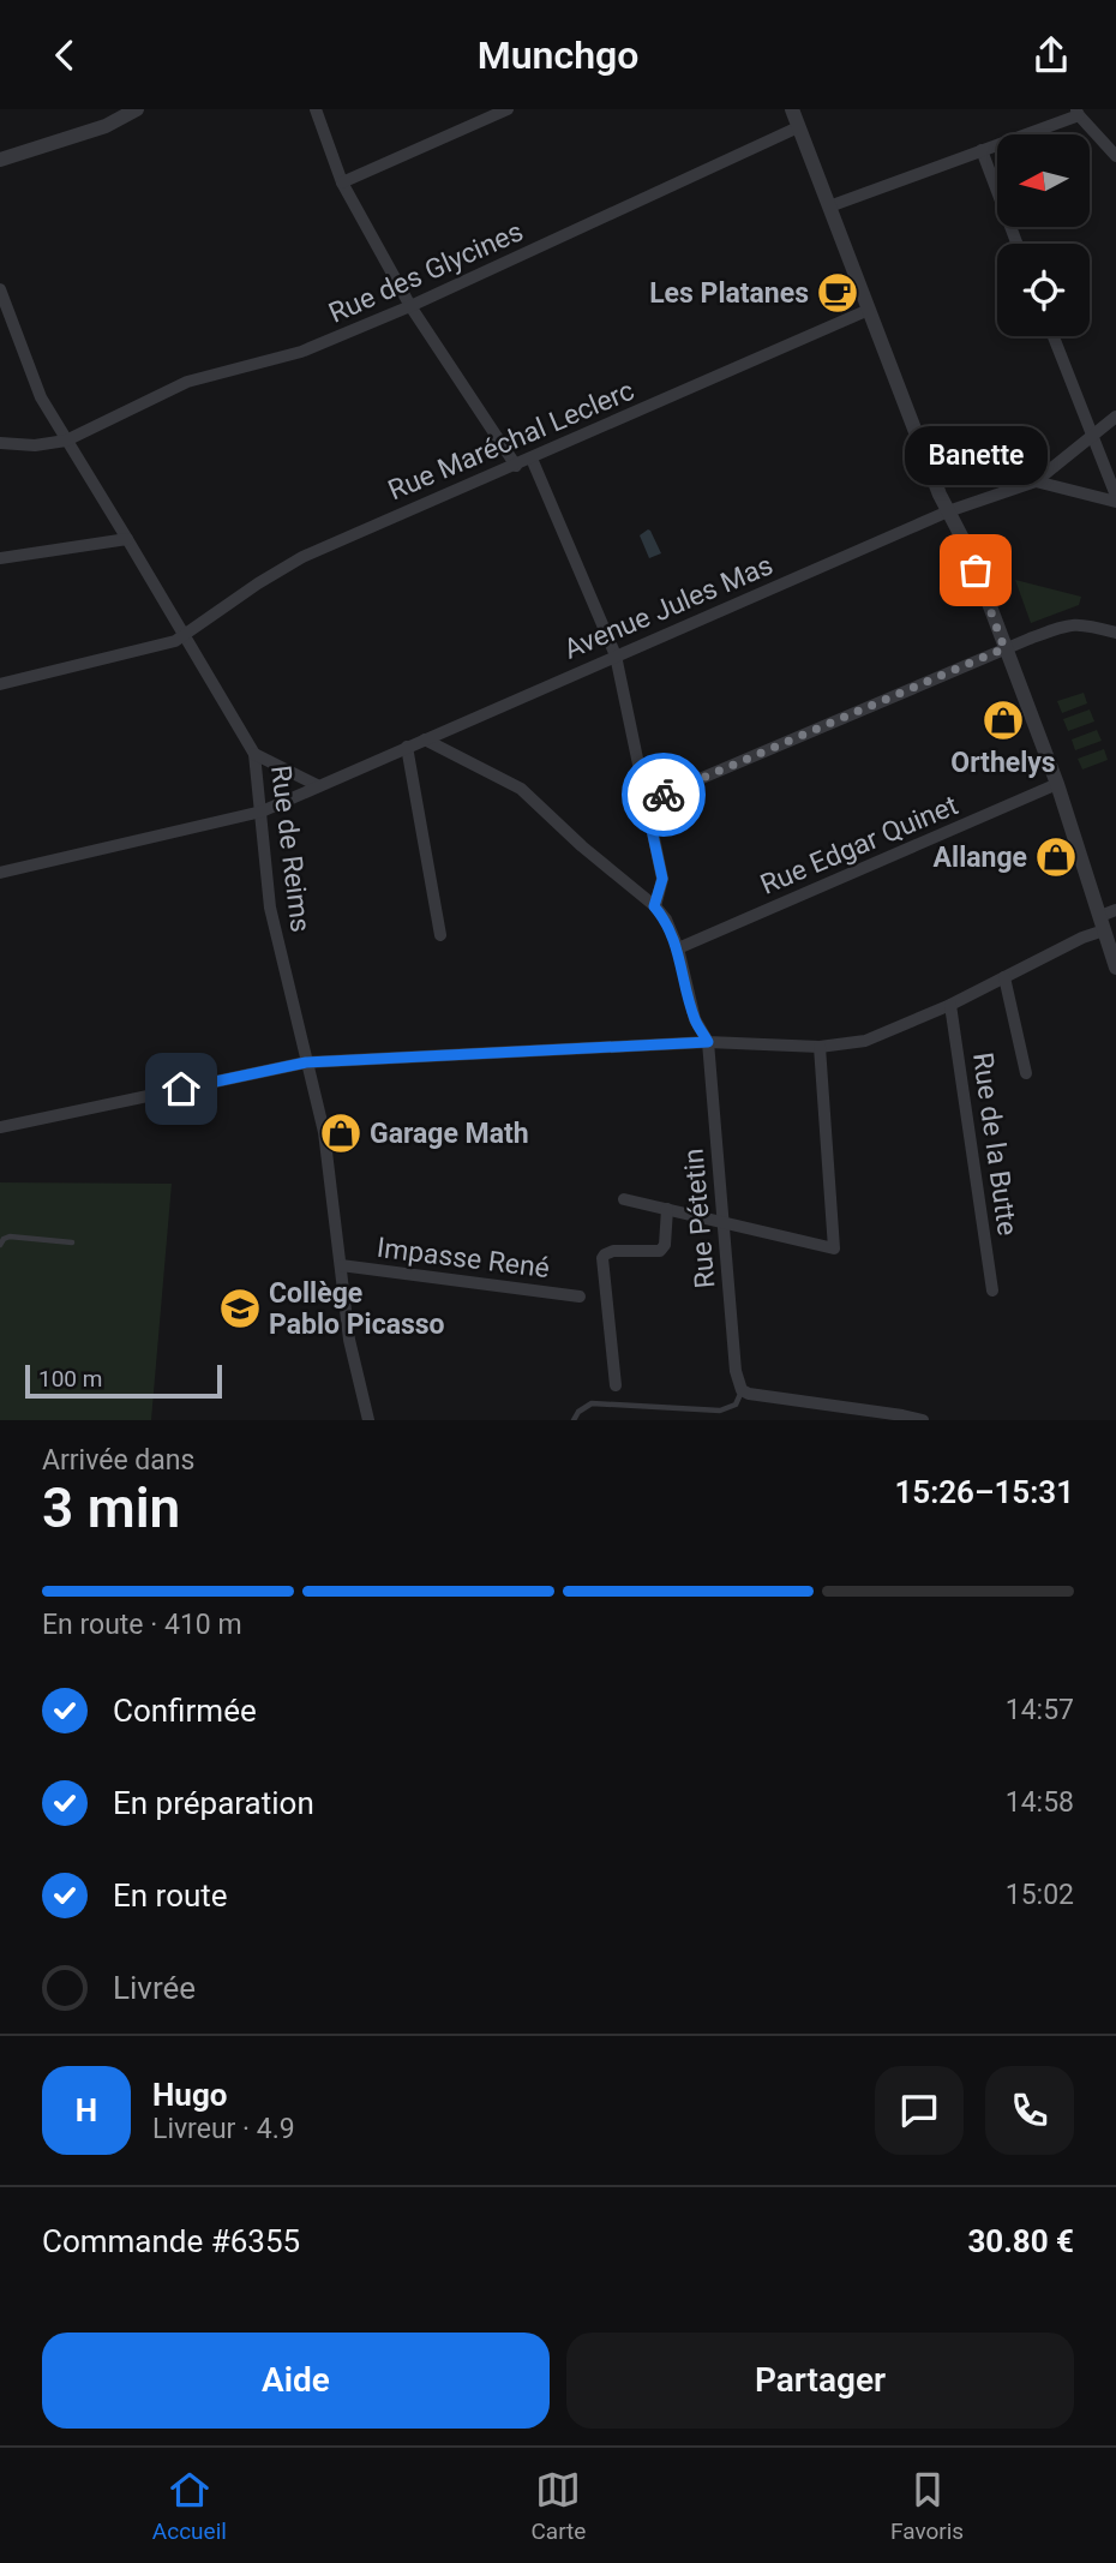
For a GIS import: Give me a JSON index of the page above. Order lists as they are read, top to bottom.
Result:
{
  "streets": {
    "street": [
      "Rue des Glycines",
      "Rue Maréchal Leclerc",
      "Avenue Jules Mas",
      "Rue Edgar Quinet",
      "Rue de Reims",
      "Rue de la Butte",
      "Rue Pétetin",
      "Impasse René"
    ]
  },
  "crossings": [
    ["Rue des Glycines", "Rue de Reims"],
    ["Rue Maréchal Leclerc", "Rue de Reims"],
    ["Avenue Jules Mas", "Rue de Reims"],
    ["Avenue Jules Mas", "Rue Pétetin"],
    ["Rue Edgar Quinet", "Rue Pétetin"],
    ["Rue de Reims", "Impasse René"]
  ],
  "places": {
    "cafe": ["Les Platanes"],
    "other": ["Banette"],
    "shop": ["Orthelys", "Allange", "Garage Math"],
    "school or university": ["Collège Pablo Picasso"]
  },
  "scale_bar": "100 m",
  "north": "left",
  "page": {
    "header": "Munchgo",
    "bubble": "Banette",
    "scale": "100 m",
    "heading": ["3 min", "Arrivée dans", "15:26–15:31"],
    "panel": [
      "Hugo",
      "Livreur · 4.9",
      "Commande #6355",
      "30.80 €"
    ],
    "bar": "En route · 410 m",
    "list": [
      ["Confirmée", "14:57"],
      ["En préparation", "14:58"],
      ["En route", "15:02"],
      "Livrée"
    ],
    "round": "H",
    "buttons": ["Aide", "Partager"],
    "tabs": ["Accueil", "Carte", "Favoris"]
  }
}
